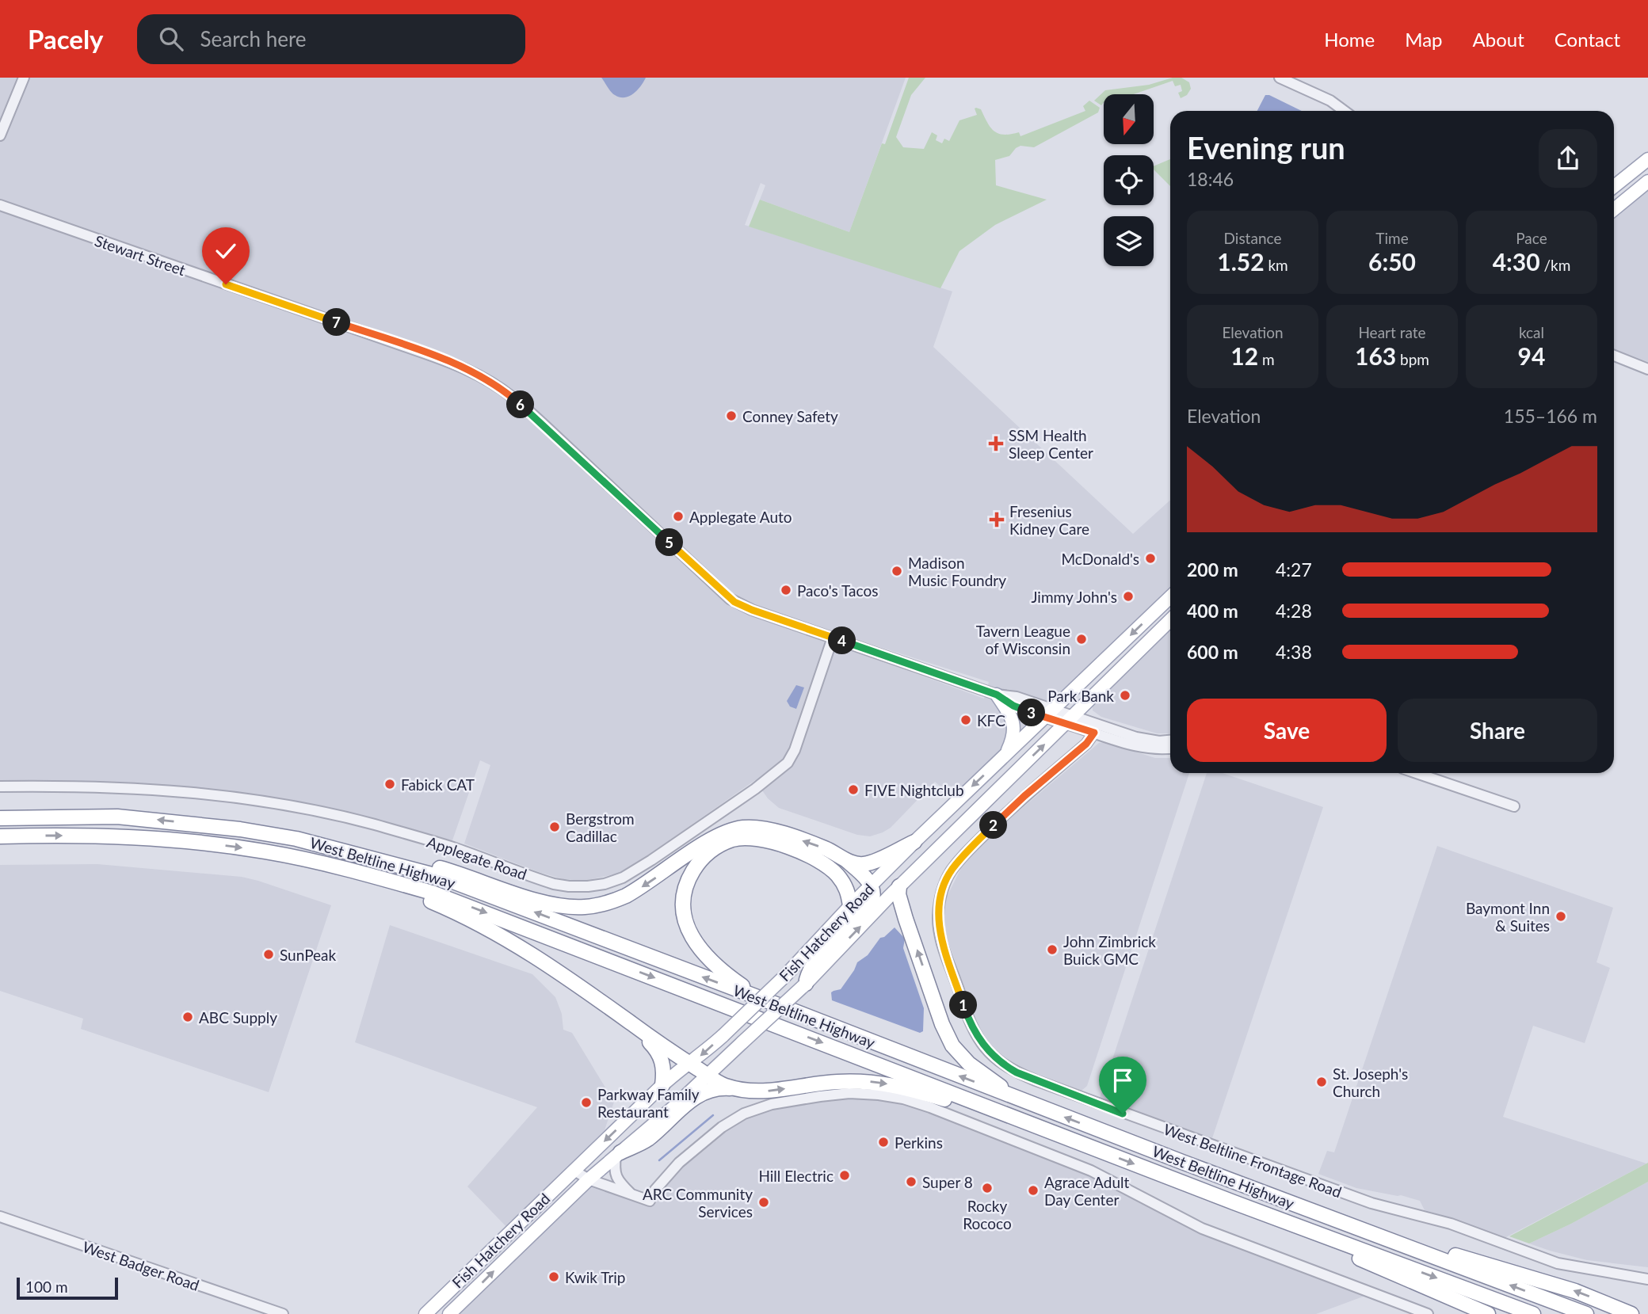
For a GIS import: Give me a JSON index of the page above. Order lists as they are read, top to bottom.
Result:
{
  "streets": {
    "highway": ["West Beltline Highway"],
    "main road": ["Fish Hatchery Road"],
    "street": [
      "Stewart Street",
      "Applegate Road",
      "West Beltline Frontage Road",
      "West Badger Road"
    ]
  },
  "crossings": [
    ["Stewart Street", "Applegate Road"],
    ["Stewart Street", "Fish Hatchery Road"]
  ],
  "places": {
    "other": [
      "Conney Safety",
      "Applegate Auto",
      "McDonald's",
      "Madison Music Foundry",
      "Paco's Tacos",
      "Jimmy John's",
      "Tavern League of Wisconsin",
      "Park Bank",
      "KFC",
      "Fabick CAT",
      "FIVE Nightclub",
      "Bergstrom Cadillac",
      "Baymont Inn & Suites",
      "John Zimbrick Buick GMC",
      "SunPeak",
      "ABC Supply",
      "St. Joseph's Church",
      "Parkway Family Restaurant",
      "Perkins",
      "Hill Electric",
      "Super 8",
      "Rocky Rococo",
      "Agrace Adult Day Center",
      "ARC Community Services",
      "Kwik Trip"
    ],
    "health": ["SSM Health Sleep Center", "Fresenius Kidney Care"]
  },
  "scale_bar": "100 m",
  "north": "bottom",
  "page": {
    "header": "Pacely",
    "search": "Search here",
    "nav": [
      "Home",
      "Map",
      "About",
      "Contact"
    ],
    "heading": ["Evening run", "18:46"],
    "stats": [
      ["Distance", "1.52 km"],
      ["Time", "6:50"],
      ["Pace", "4:30 /km"],
      ["Elevation", "12 m"],
      ["Heart rate", "163 bpm"],
      ["kcal", "94"]
    ],
    "pins": [
      "7",
      "6",
      "5",
      "4",
      "3",
      "2",
      "1"
    ],
    "chart": ["Elevation", "155–166 m"],
    "list": [
      {
        "name": "200 m",
        "note": "4:27"
      },
      {
        "name": "400 m",
        "note": "4:28"
      },
      {
        "name": "600 m",
        "note": "4:38"
      }
    ],
    "buttons": ["Save", "Share"],
    "scale": "100 m"
  }
}
